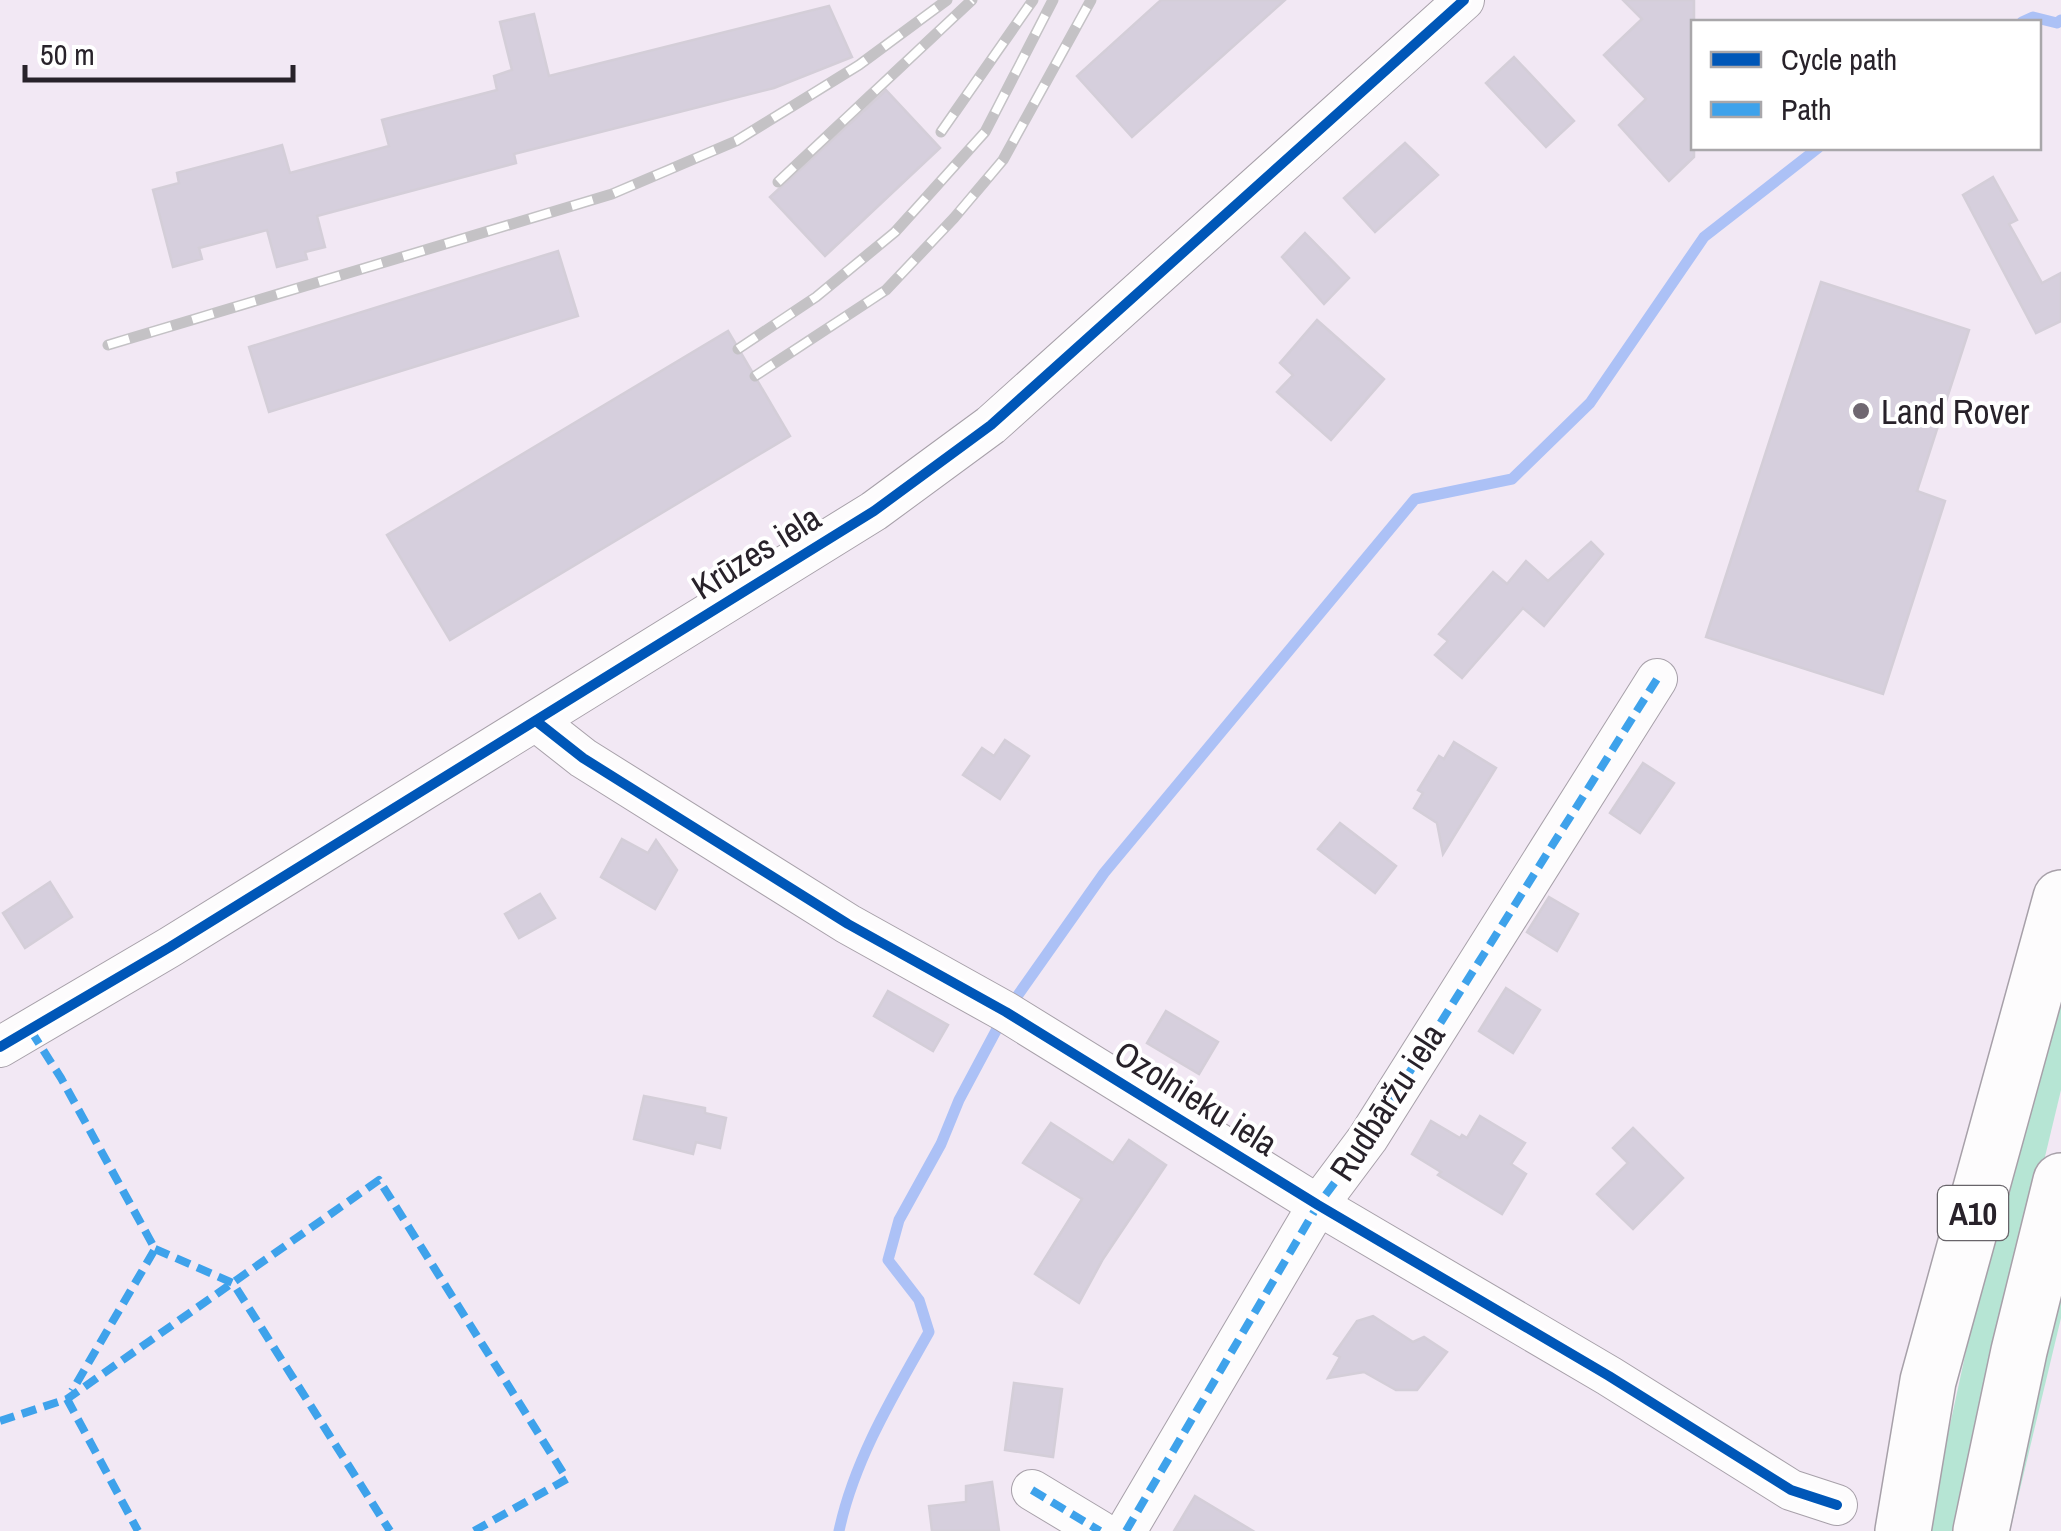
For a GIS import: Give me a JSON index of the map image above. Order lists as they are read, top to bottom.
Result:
{
  "streets": {
    "highway": ["A10"],
    "street": ["Krūzes iela", "Ozolnieku iela", "Rudbāržu iela"]
  },
  "crossings": [
    ["Krūzes iela", "Ozolnieku iela"],
    ["Ozolnieku iela", "Rudbāržu iela"]
  ],
  "places": ["Land Rover"],
  "legend": ["Cycle path", "Path"],
  "scale_bar": "50 m"
}
